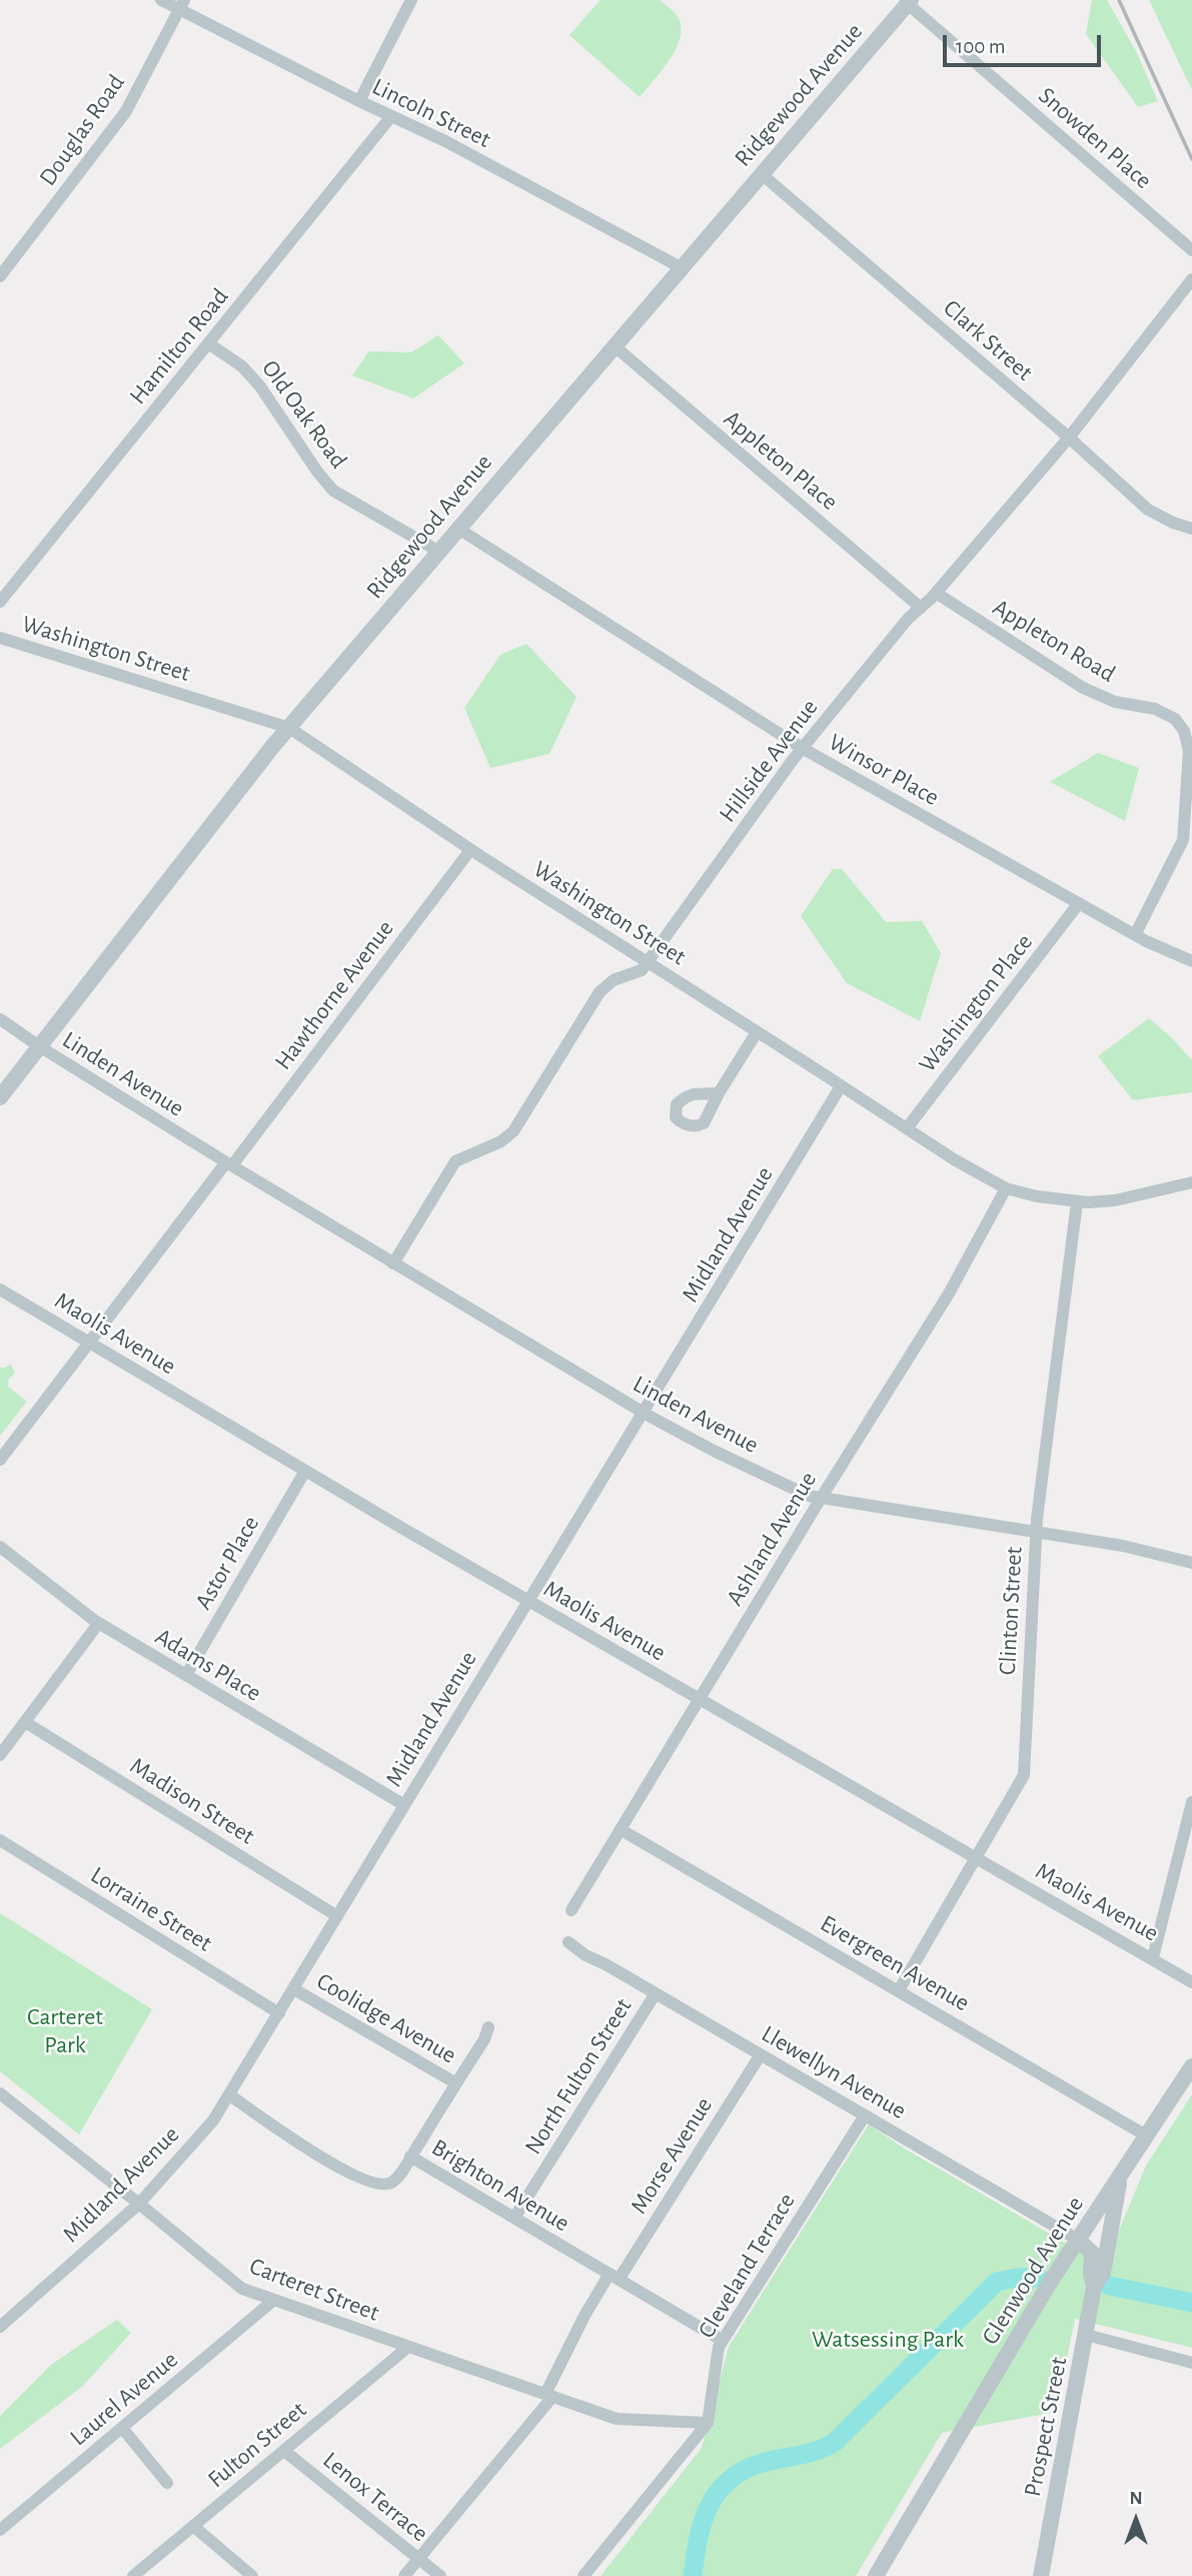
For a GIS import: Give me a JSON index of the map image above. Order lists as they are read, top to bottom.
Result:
{
  "streets": {
    "street": [
      "Ridgewood Avenue",
      "Lincoln Street",
      "Douglas Road",
      "Snowden Place",
      "Clark Street",
      "Hamilton Road",
      "Old Oak Road",
      "Appleton Place",
      "Appleton Road",
      "Washington Street",
      "Hillside Avenue",
      "Winsor Place",
      "Hawthorne Avenue",
      "Washington Place",
      "Linden Avenue",
      "Midland Avenue",
      "Maolis Avenue",
      "Ashland Avenue",
      "Astor Place",
      "Clinton Street",
      "Adams Place",
      "Madison Street",
      "Lorraine Street",
      "Evergreen Avenue",
      "Coolidge Avenue",
      "Llewellyn Avenue",
      "North Fulton Street",
      "Morse Avenue",
      "Brighton Avenue",
      "Cleveland Terrace",
      "Glenwood Avenue",
      "Carteret Street",
      "Laurel Avenue",
      "Prospect Street",
      "Fulton Street",
      "Lenox Terrace"
    ]
  },
  "crossings": [
    ["Ridgewood Avenue", "Lincoln Street"],
    ["Ridgewood Avenue", "Snowden Place"],
    ["Ridgewood Avenue", "Clark Street"],
    ["Ridgewood Avenue", "Old Oak Road"],
    ["Ridgewood Avenue", "Appleton Place"],
    ["Ridgewood Avenue", "Washington Street"],
    ["Ridgewood Avenue", "Winsor Place"],
    ["Ridgewood Avenue", "Linden Avenue"],
    ["Lincoln Street", "Douglas Road"],
    ["Lincoln Street", "Hamilton Road"],
    ["Clark Street", "Hillside Avenue"],
    ["Hamilton Road", "Old Oak Road"],
    ["Appleton Place", "Hillside Avenue"],
    ["Appleton Road", "Hillside Avenue"],
    ["Appleton Road", "Winsor Place"],
    ["Washington Street", "Hillside Avenue"],
    ["Washington Street", "Hawthorne Avenue"],
    ["Washington Street", "Washington Place"],
    ["Washington Street", "Midland Avenue"],
    ["Washington Street", "Ashland Avenue"],
    ["Washington Street", "Clinton Street"],
    ["Hillside Avenue", "Winsor Place"],
    ["Hillside Avenue", "Linden Avenue"],
    ["Winsor Place", "Washington Place"],
    ["Hawthorne Avenue", "Linden Avenue"],
    ["Hawthorne Avenue", "Maolis Avenue"],
    ["Linden Avenue", "Midland Avenue"],
    ["Linden Avenue", "Ashland Avenue"],
    ["Linden Avenue", "Clinton Street"],
    ["Midland Avenue", "Maolis Avenue"],
    ["Midland Avenue", "Adams Place"],
    ["Midland Avenue", "Madison Street"],
    ["Midland Avenue", "Lorraine Street"],
    ["Midland Avenue", "Coolidge Avenue"],
    ["Midland Avenue", "Brighton Avenue"],
    ["Midland Avenue", "Carteret Street"],
    ["Maolis Avenue", "Ashland Avenue"],
    ["Maolis Avenue", "Astor Place"],
    ["Maolis Avenue", "Clinton Street"],
    ["Ashland Avenue", "Evergreen Avenue"],
    ["Astor Place", "Adams Place"],
    ["Clinton Street", "Evergreen Avenue"],
    ["Evergreen Avenue", "Glenwood Avenue"],
    ["Llewellyn Avenue", "North Fulton Street"],
    ["Llewellyn Avenue", "Morse Avenue"],
    ["Llewellyn Avenue", "Cleveland Terrace"],
    ["Llewellyn Avenue", "Glenwood Avenue"],
    ["Llewellyn Avenue", "Prospect Street"],
    ["North Fulton Street", "Brighton Avenue"],
    ["Morse Avenue", "Brighton Avenue"],
    ["Morse Avenue", "Carteret Street"],
    ["Morse Avenue", "Lenox Terrace"],
    ["Brighton Avenue", "Cleveland Terrace"],
    ["Cleveland Terrace", "Carteret Street"],
    ["Glenwood Avenue", "Prospect Street"],
    ["Carteret Street", "Laurel Avenue"],
    ["Carteret Street", "Fulton Street"],
    ["Fulton Street", "Lenox Terrace"]
  ],
  "parks": ["Carteret Park", "Watsessing Park"],
  "scale_bar": "100 m",
  "north": "top"
}
